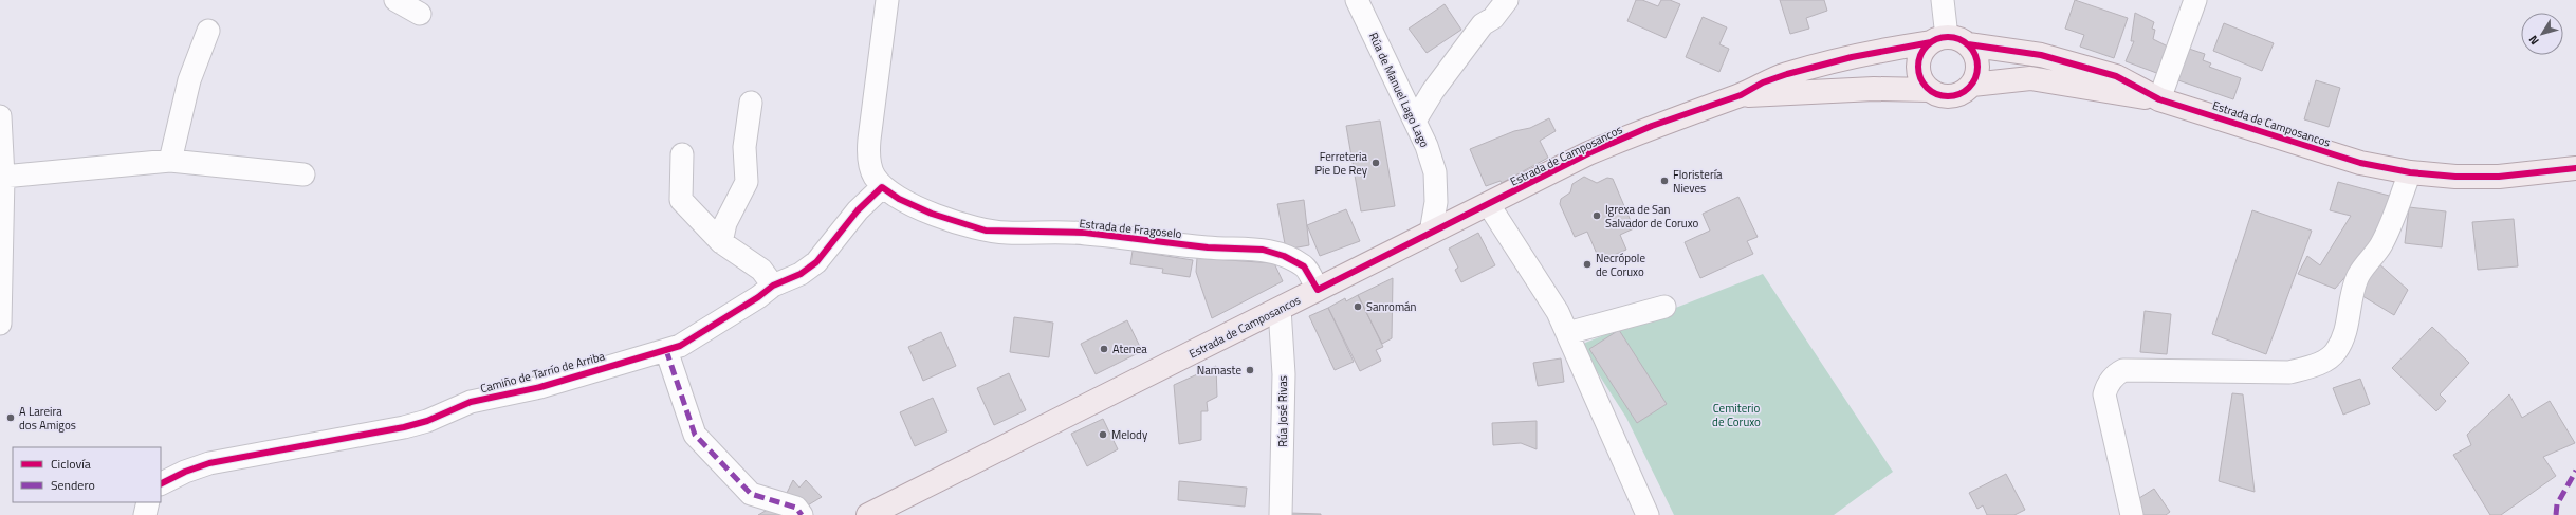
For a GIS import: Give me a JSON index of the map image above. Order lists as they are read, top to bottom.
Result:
{
  "streets": {
    "main road": ["Estrada de Camposancos"],
    "street": [
      "Rúa de Manuel Lago Lago",
      "Estrada de Fragoselo",
      "Camiño de Tarrío de Arriba",
      "Rúa José Rivas"
    ]
  },
  "crossings": [
    ["Rúa de Manuel Lago Lago", "Estrada de Camposancos"],
    ["Estrada de Camposancos", "Estrada de Fragoselo"],
    ["Estrada de Camposancos", "Rúa José Rivas"],
    ["Estrada de Fragoselo", "Camiño de Tarrío de Arriba"]
  ],
  "parks": ["Cemiterio de Coruxo"],
  "places": [
    "Ferreteria Pie De Rey",
    "Floristería Nieves",
    "Igrexa de San Salvador de Coruxo",
    "Necrópole de Coruxo",
    "Sanromán",
    "Atenea",
    "Namaste",
    "A Lareira dos Amigos",
    "Melody"
  ],
  "legend": ["Ciclovía", "Sendero"],
  "north": "bottom left"
}
